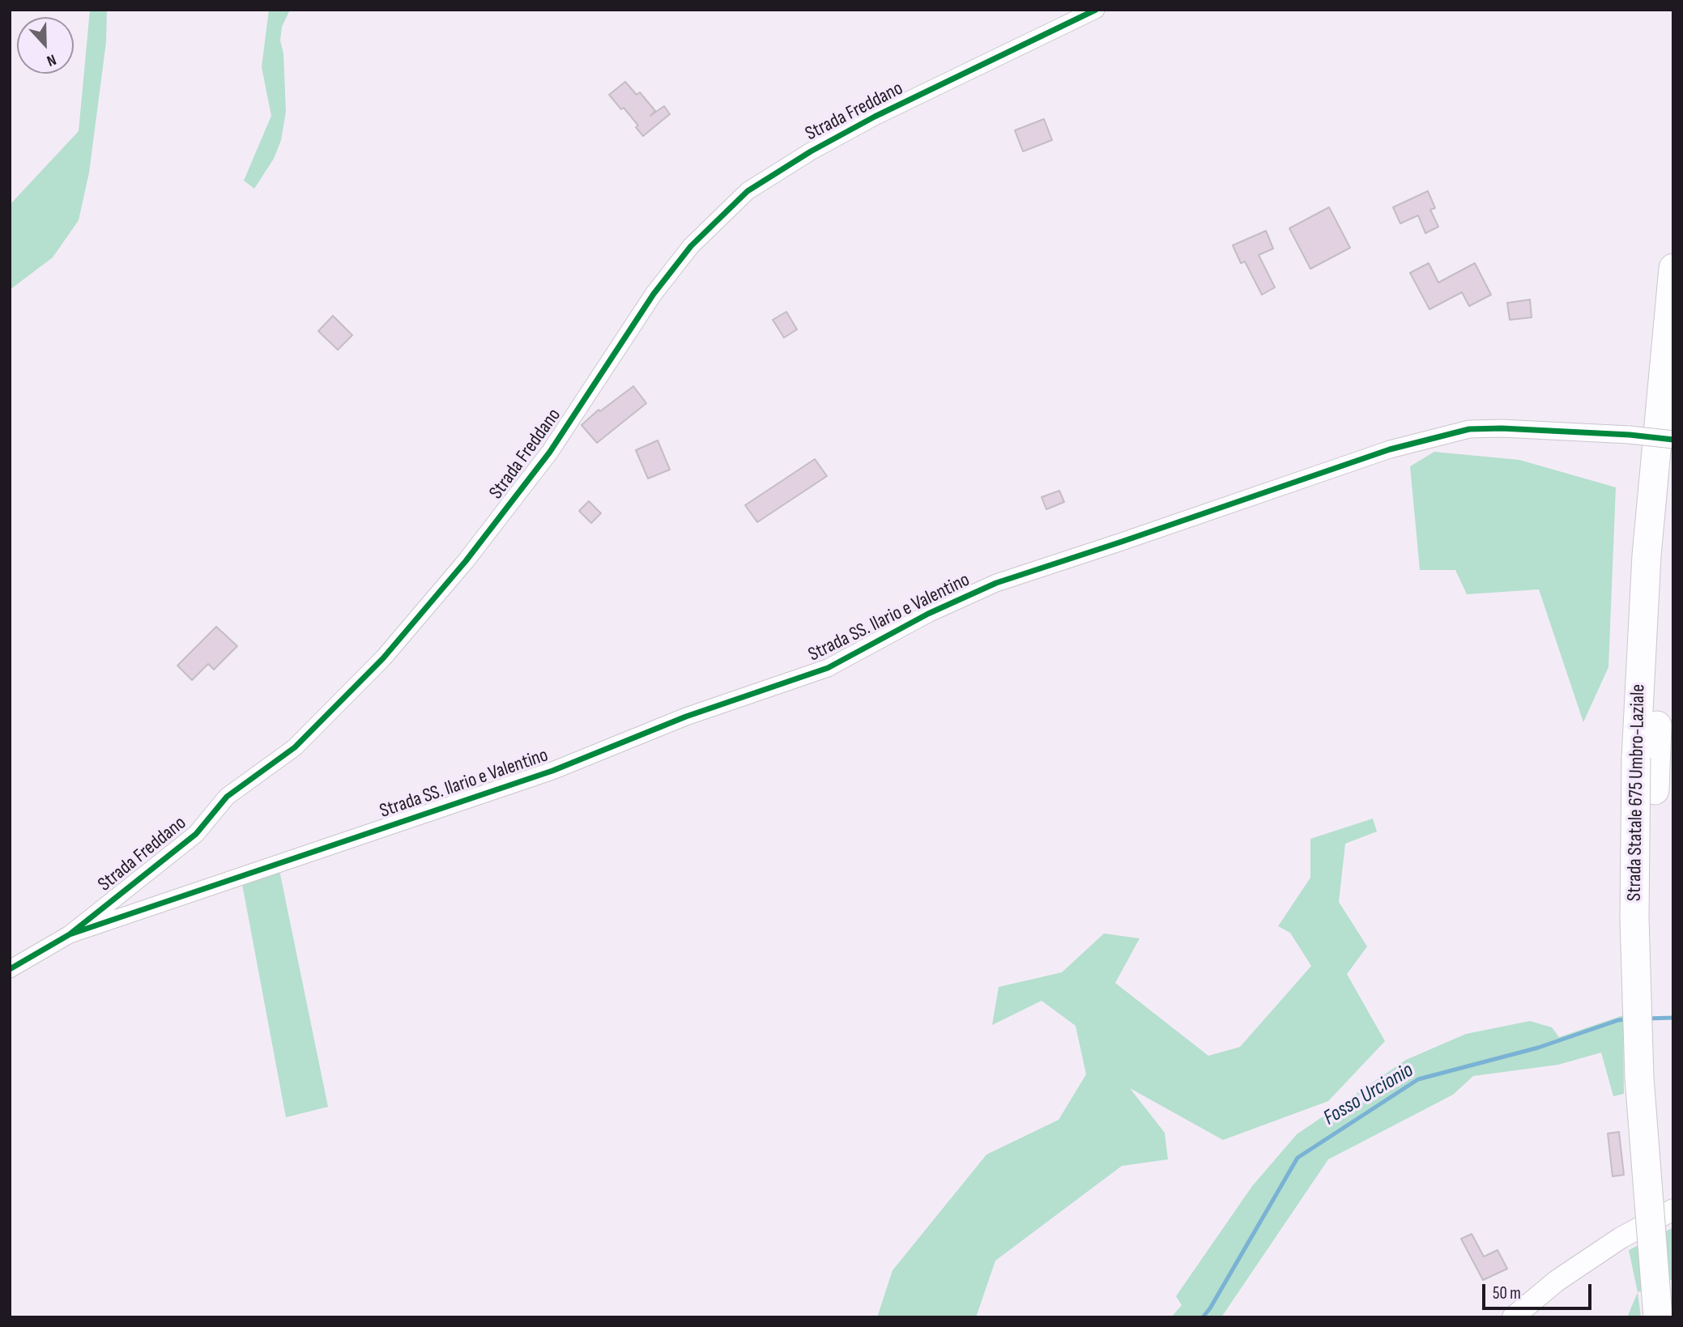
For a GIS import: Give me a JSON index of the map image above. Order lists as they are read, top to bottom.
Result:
{
  "streets": {
    "highway": ["Strada Statale 675 Umbro-Laziale"],
    "street": ["Strada Freddano", "Strada SS. Ilario e Valentino"]
  },
  "crossings": [
    ["Strada Freddano", "Strada SS. Ilario e Valentino"]
  ],
  "water": ["Fosso Urcionio"],
  "scale_bar": "50 m",
  "north": "bottom"
}
